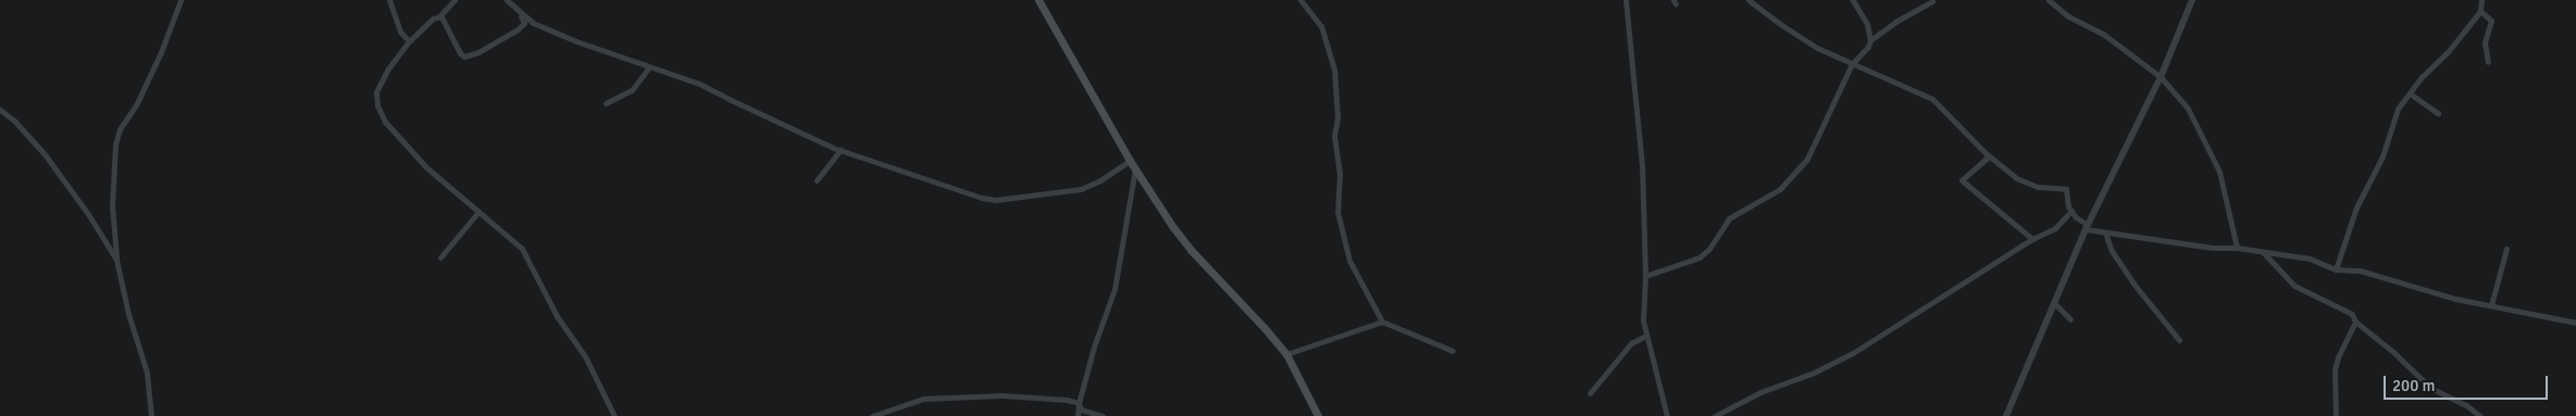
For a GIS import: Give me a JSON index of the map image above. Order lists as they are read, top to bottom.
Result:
{
  "scale_bar": "200 m"
}
